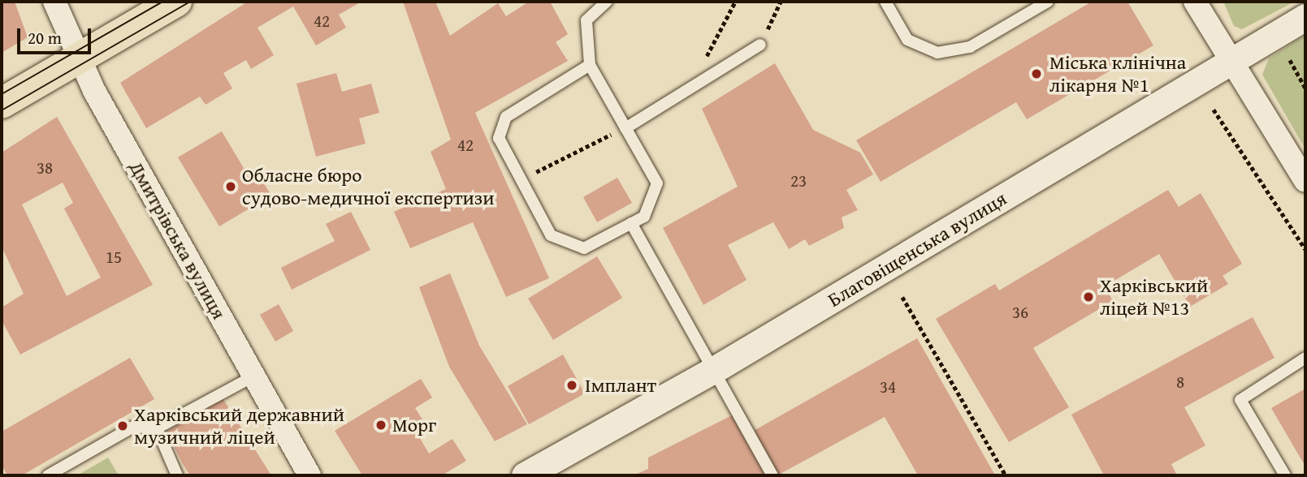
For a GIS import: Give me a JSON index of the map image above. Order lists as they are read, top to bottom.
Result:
{
  "streets": {
    "street": ["Дмитрівська вулиця", "Благовіщенська вулиця"]
  },
  "places": [
    "Міська клінічна лікарня №1",
    "Обласне бюро судово-медичної експертизи",
    "Харківський ліцей №13",
    "Імплант",
    "Морг",
    "Харківський державний музичний ліцей"
  ],
  "house_numbers": [
    "42",
    "42",
    "38",
    "23",
    "15",
    "36",
    "8",
    "34"
  ],
  "scale_bar": "20 m"
}
